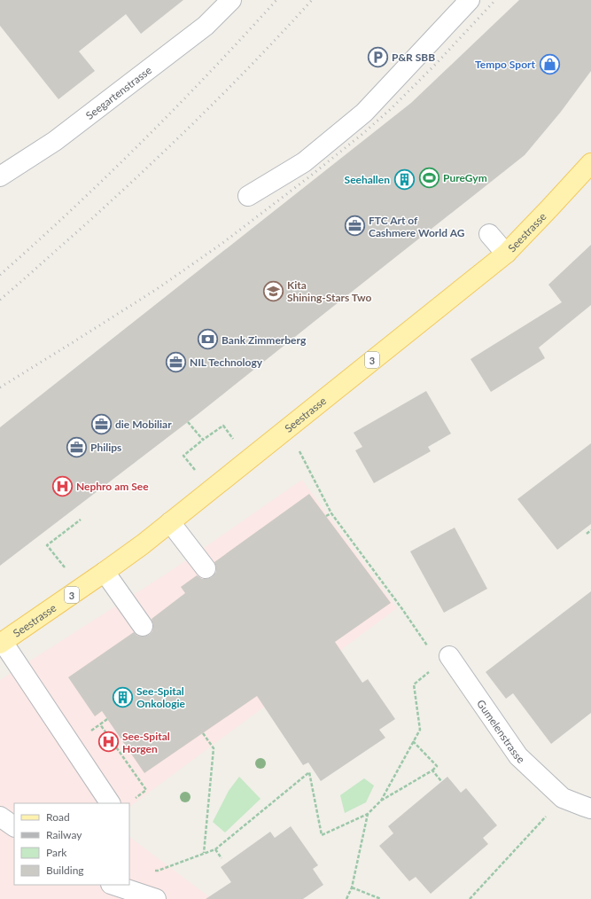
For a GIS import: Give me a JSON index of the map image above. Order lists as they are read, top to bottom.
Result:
{
  "streets": {
    "main road": ["Seestrasse", "3"],
    "street": ["Seegartenstrasse", "Gumelenstrasse"]
  },
  "places": {
    "parking": ["P&R SBB"],
    "shop": ["Tempo Sport"],
    "sports": ["PureGym"],
    "building": ["Seehallen", "See-Spital Onkologie"],
    "office": [
      "FTC Art of Cashmere World AG",
      "NIL Technology",
      "die Mobiliar",
      "Philips"
    ],
    "school or university": ["Kita Shining-Stars Two"],
    "bank": ["Bank Zimmerberg"],
    "hospital": ["Nephro am See", "See-Spital Horgen"]
  },
  "legend": [
    "Road",
    "Railway",
    "Park",
    "Building"
  ]
}
